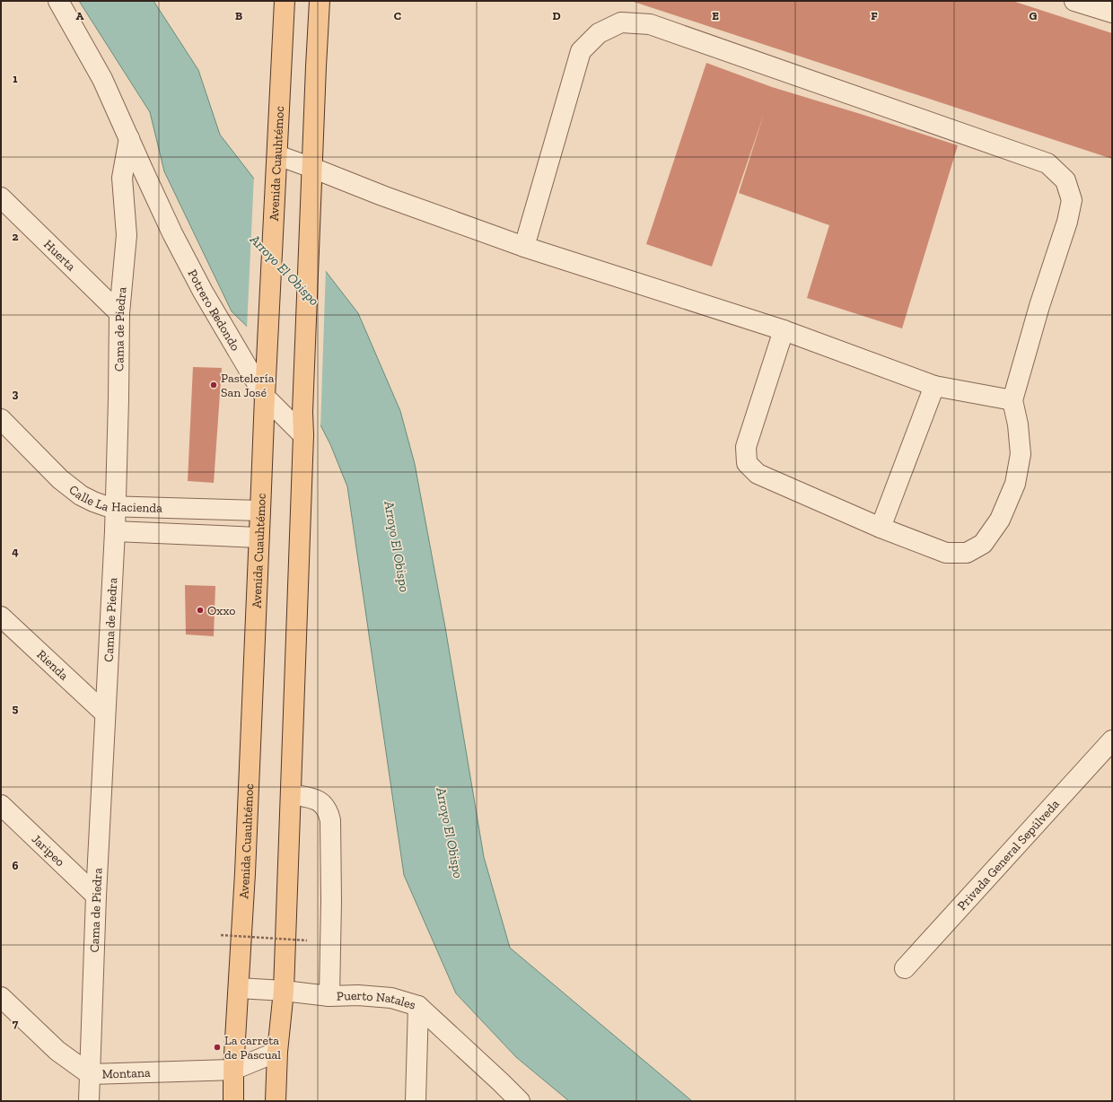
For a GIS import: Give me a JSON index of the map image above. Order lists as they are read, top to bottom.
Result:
{
  "streets": {
    "main road": ["Avenida Cuauhtémoc"],
    "street": [
      "Huerta",
      "Potrero Redondo",
      "Cama de Piedra",
      "Calle La Hacienda",
      "Rienda",
      "Jaripeo",
      "Privada General Sepúlveda",
      "Puerto Natales",
      "Montana"
    ]
  },
  "crossings": [
    ["Avenida Cuauhtémoc", "Potrero Redondo"],
    ["Avenida Cuauhtémoc", "Calle La Hacienda"],
    ["Avenida Cuauhtémoc", "Puerto Natales"],
    ["Avenida Cuauhtémoc", "Montana"],
    ["Huerta", "Cama de Piedra"],
    ["Potrero Redondo", "Cama de Piedra"],
    ["Cama de Piedra", "Calle La Hacienda"],
    ["Cama de Piedra", "Rienda"],
    ["Cama de Piedra", "Jaripeo"],
    ["Cama de Piedra", "Montana"]
  ],
  "water": ["Arroyo El Obispo"],
  "places": ["Pastelería San José", "Oxxo", "La carreta de Pascual"],
  "grid": {
    "columns": [
      "A",
      "B",
      "C",
      "D",
      "E",
      "F",
      "G"
    ],
    "rows": [
      "1",
      "2",
      "3",
      "4",
      "5",
      "6",
      "7"
    ]
  }
}
